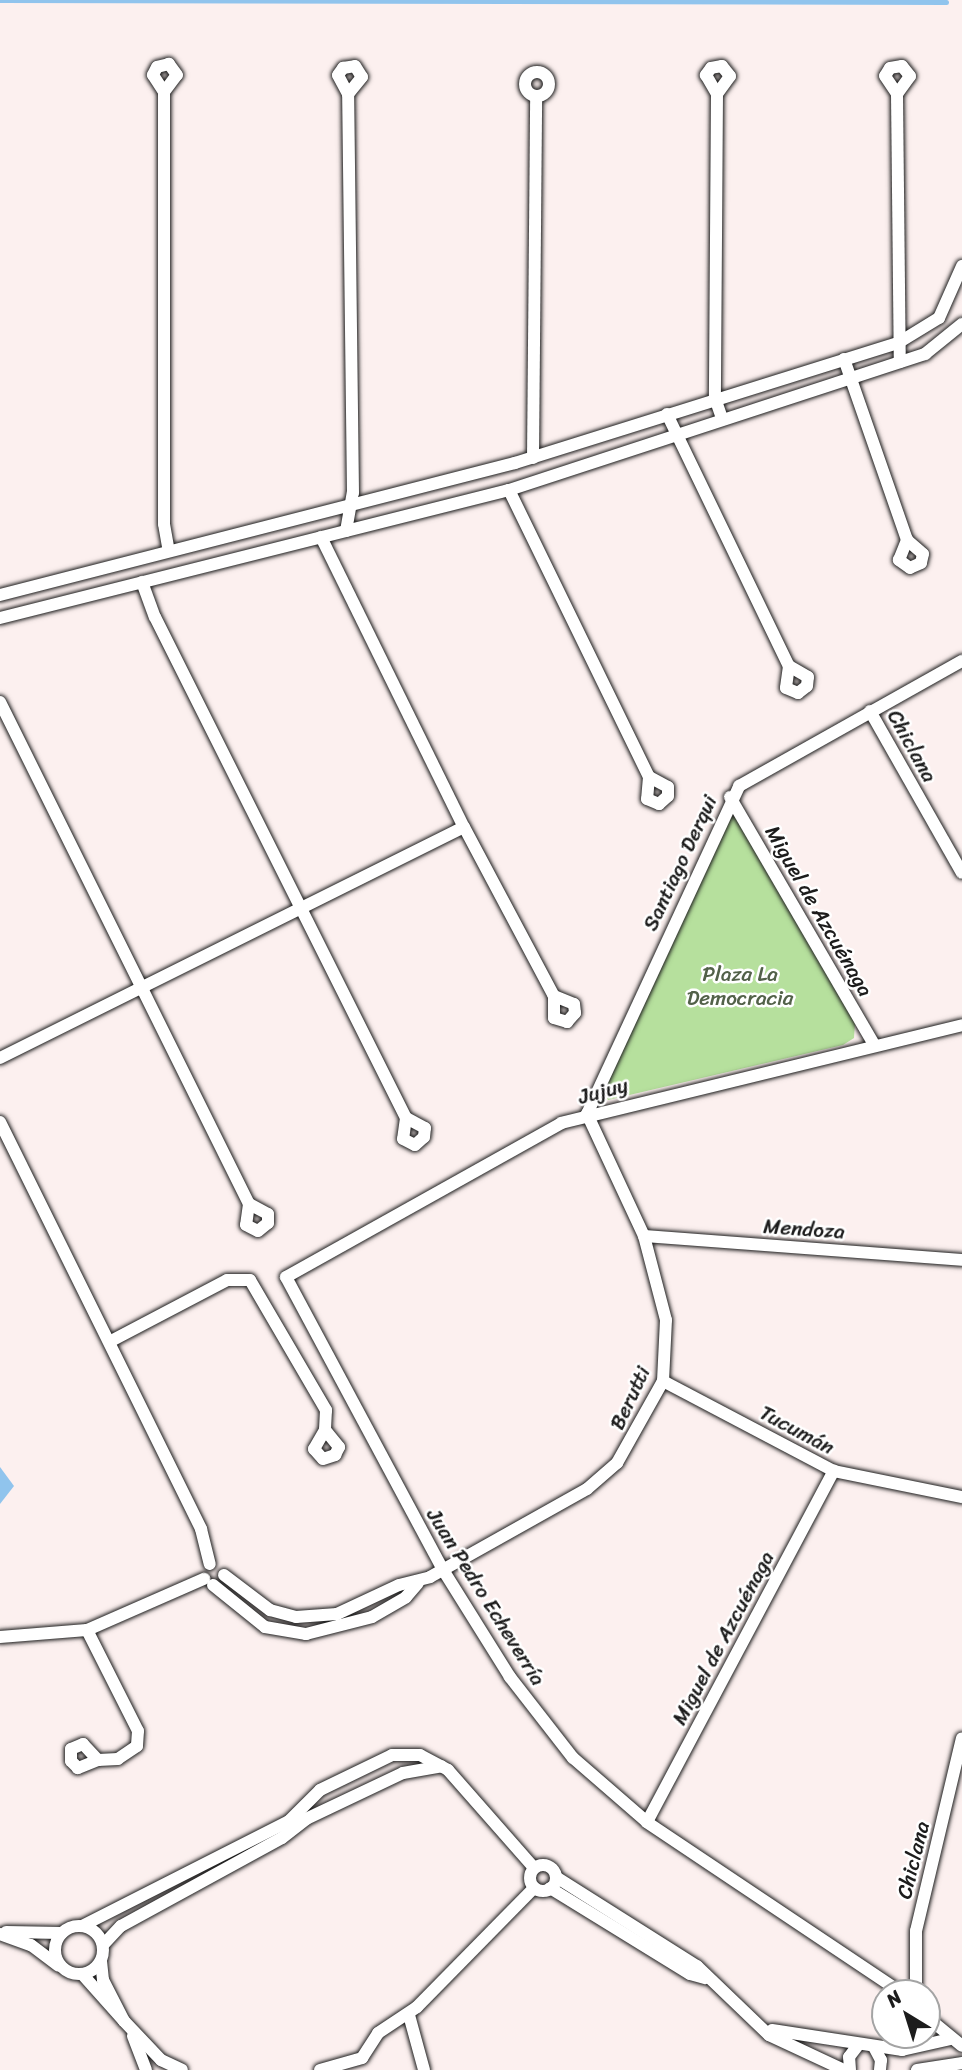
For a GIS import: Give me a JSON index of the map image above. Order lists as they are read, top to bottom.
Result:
{
  "streets": {
    "street": [
      "Chiclana",
      "Santiago Derqui",
      "Miguel de Azcuénaga",
      "Jujuy",
      "Mendoza",
      "Berutti",
      "Tucumán",
      "Juan Pedro Echeverría"
    ]
  },
  "crossings": [
    ["Chiclana", "Santiago Derqui"],
    ["Santiago Derqui", "Miguel de Azcuénaga"],
    ["Santiago Derqui", "Jujuy"],
    ["Santiago Derqui", "Berutti"],
    ["Miguel de Azcuénaga", "Jujuy"],
    ["Miguel de Azcuénaga", "Tucumán"],
    ["Miguel de Azcuénaga", "Juan Pedro Echeverría"],
    ["Jujuy", "Berutti"],
    ["Jujuy", "Juan Pedro Echeverría"],
    ["Mendoza", "Berutti"],
    ["Berutti", "Tucumán"],
    ["Berutti", "Juan Pedro Echeverría"]
  ],
  "parks": ["Plaza La Democracia"],
  "north": "top left"
}
